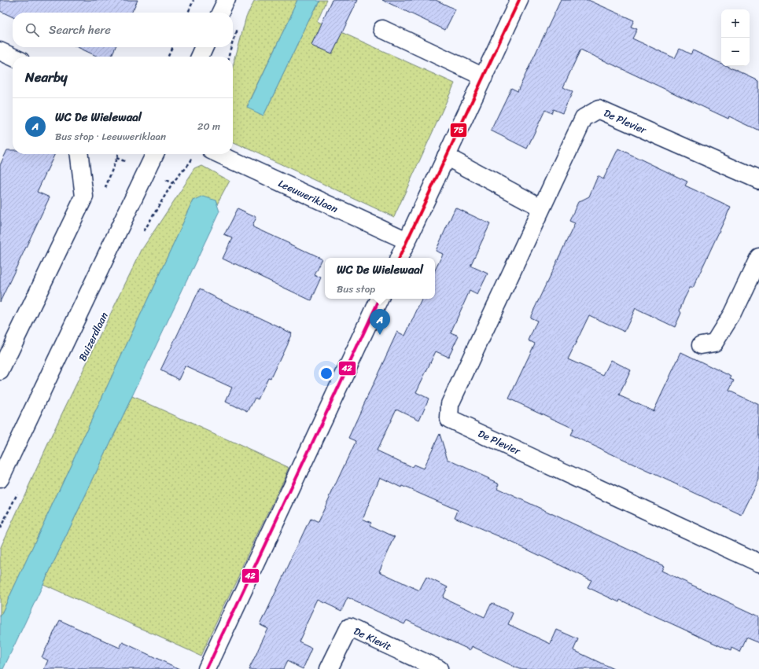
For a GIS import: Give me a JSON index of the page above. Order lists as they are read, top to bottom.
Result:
{
  "streets": {
    "street": ["De Plevier", "Leeuweriklaan", "De Kievit"]
  },
  "lines": ["transit line 75", "transit line 42"],
  "page": {
    "map_buttons": ["+", "−"],
    "search": "Search here",
    "heading": "Nearby",
    "list": [
      {
        "mark": "A",
        "name": "WC De Wielewaal",
        "note": "Bus stop · Leeuweriklaan",
        "value": "20 m"
      }
    ],
    "popup": ["WC De Wielewaal", "Bus stop"],
    "pins": "A"
  }
}
